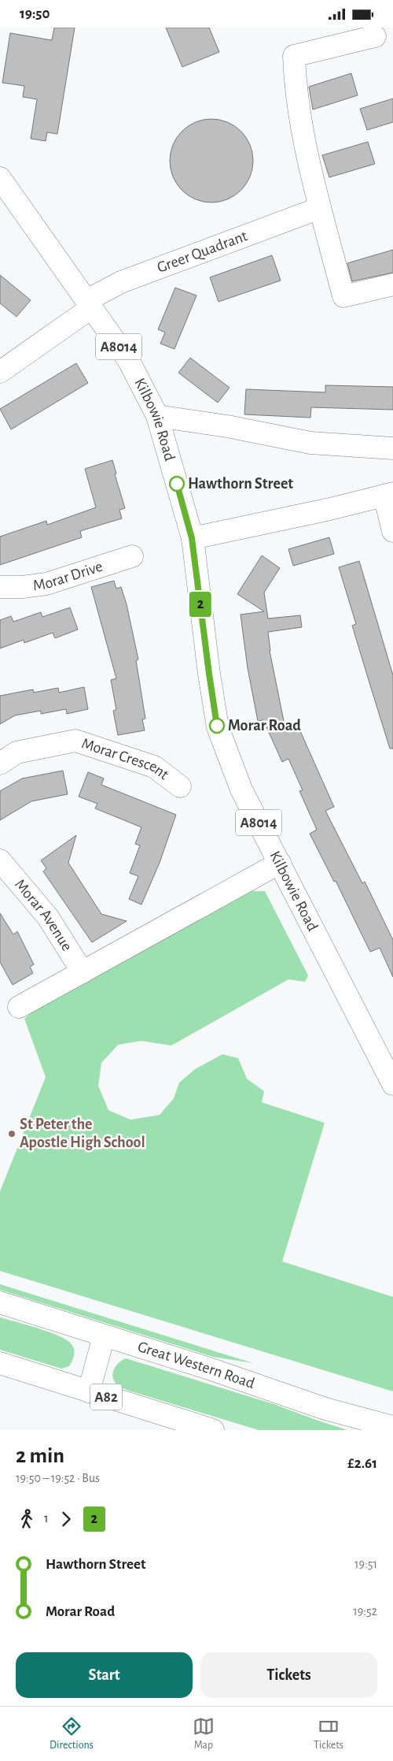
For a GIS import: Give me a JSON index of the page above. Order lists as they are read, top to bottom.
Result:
{
  "streets": {
    "street": [
      "Greer Quadrant",
      "A8014",
      "Kilbowie Road",
      "Morar Drive",
      "Morar Crescent",
      "Morar Avenue",
      "Great Western Road",
      "A82"
    ]
  },
  "crossings": [
    ["Greer Quadrant", "Kilbowie Road"]
  ],
  "places": ["Hawthorn Street", "Morar Road", "St Peter the Apostle High School"],
  "lines": ["bus line 2"],
  "page": {
    "status": "19:50",
    "on_map": "2",
    "heading": ["2 min", "19:50 – 19:52 · Bus", "£2.61"],
    "legs": ["1", "2"],
    "list": [
      {
        "name": "Hawthorn Street",
        "value": "19:51"
      },
      {
        "name": "Morar Road",
        "value": "19:52"
      }
    ],
    "buttons": ["Start", "Tickets"],
    "tabs": ["Directions", "Map", "Tickets"]
  }
}
